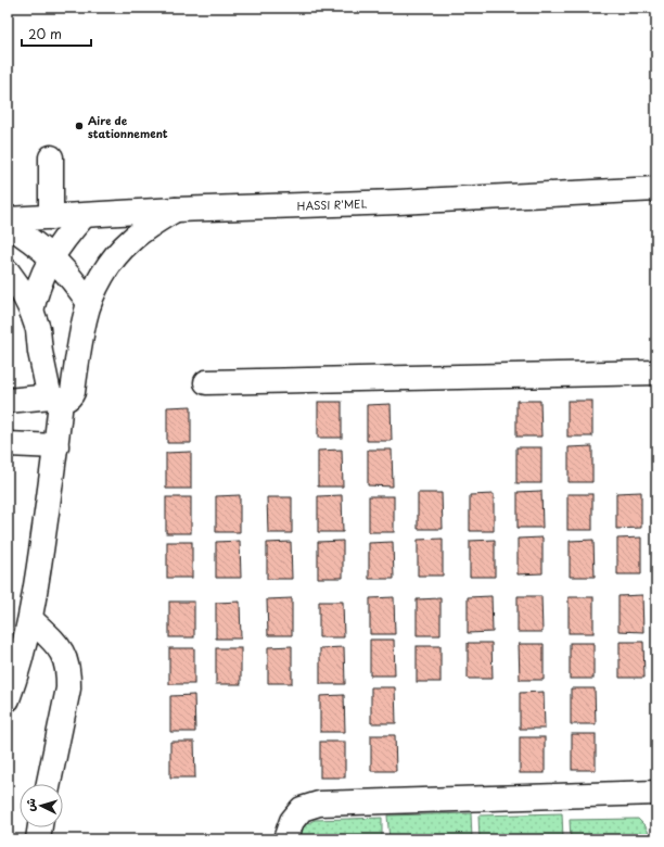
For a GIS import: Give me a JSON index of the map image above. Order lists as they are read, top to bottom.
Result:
{
  "streets": {
    "street": ["HASSI R'MEL"]
  },
  "places": ["Aire de stationnement"],
  "scale_bar": "20 m",
  "north": "left"
}
